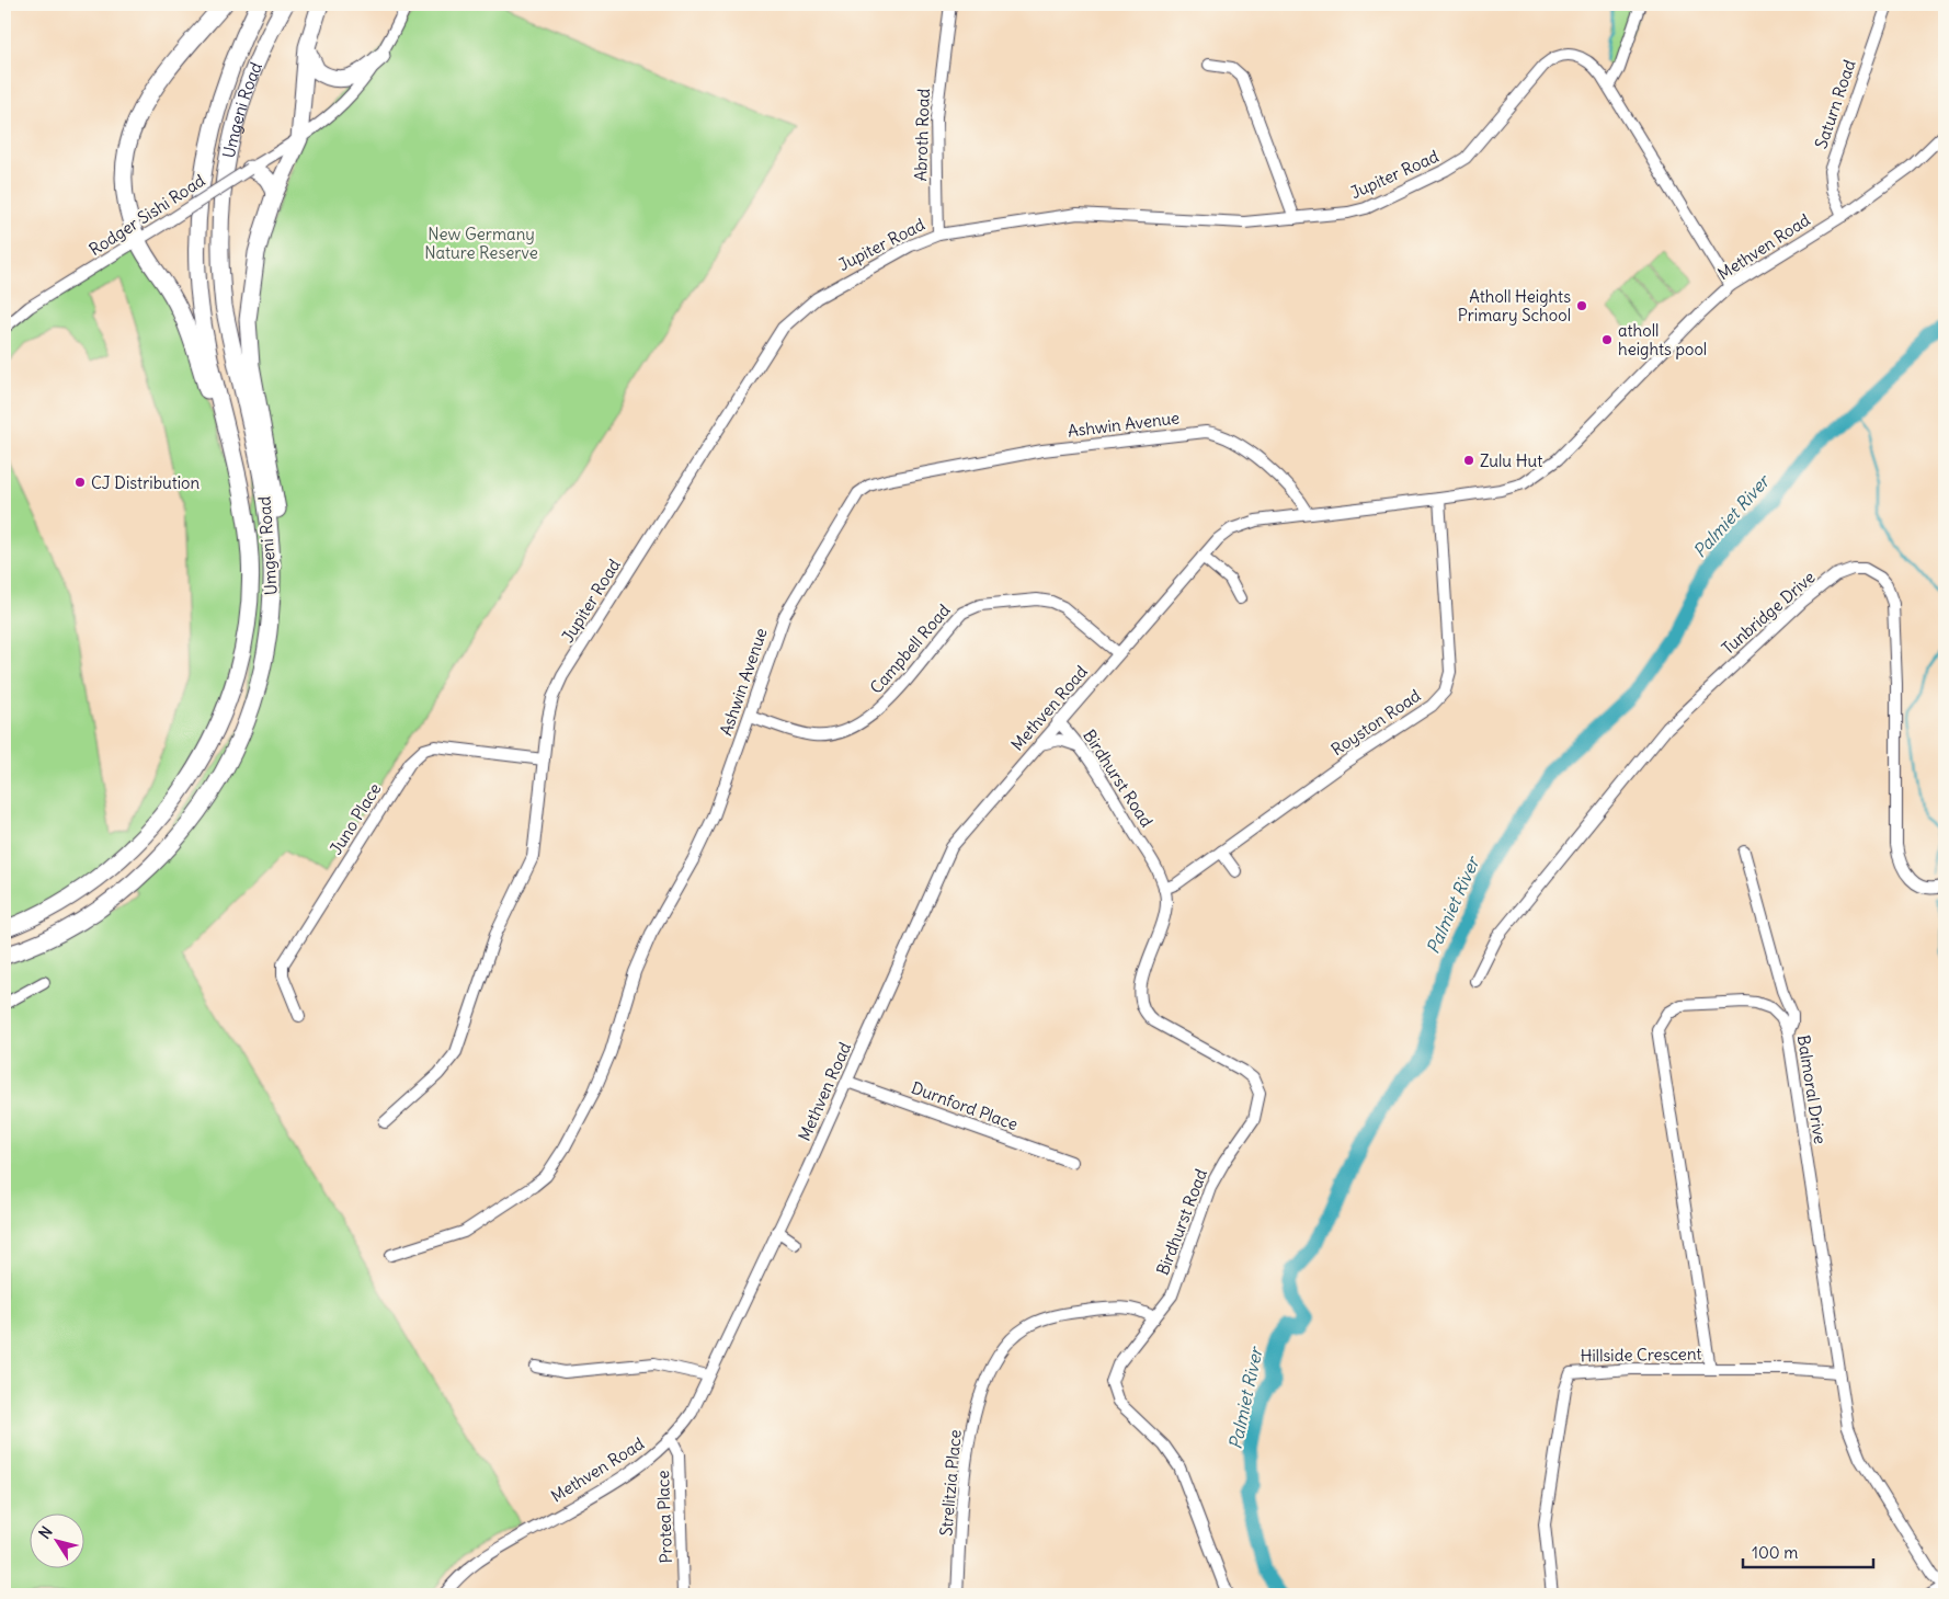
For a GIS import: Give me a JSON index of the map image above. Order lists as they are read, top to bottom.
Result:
{
  "streets": {
    "highway": ["Umgeni Road"],
    "street": [
      "Saturn Road",
      "Abroth Road",
      "Jupiter Road",
      "Rodger Sishi Road",
      "Methven Road",
      "Ashwin Avenue",
      "Tunbridge Drive",
      "Campbell Road",
      "Royston Road",
      "Birdhurst Road",
      "Juno Place",
      "Balmoral Drive",
      "Durnford Place",
      "Hillside Crescent",
      "Strelitzia Place",
      "Protea Place"
    ]
  },
  "crossings": [
    ["Saturn Road", "Methven Road"],
    ["Abroth Road", "Jupiter Road"],
    ["Jupiter Road", "Methven Road"],
    ["Jupiter Road", "Juno Place"],
    ["Methven Road", "Ashwin Avenue"],
    ["Methven Road", "Campbell Road"],
    ["Methven Road", "Royston Road"],
    ["Methven Road", "Birdhurst Road"],
    ["Methven Road", "Durnford Place"],
    ["Methven Road", "Protea Place"],
    ["Ashwin Avenue", "Campbell Road"],
    ["Royston Road", "Birdhurst Road"],
    ["Birdhurst Road", "Strelitzia Place"],
    ["Balmoral Drive", "Hillside Crescent"]
  ],
  "water": ["Palmiet River"],
  "parks": ["New Germany Nature Reserve"],
  "places": [
    "Atholl Heights Primary School",
    "atholl heights pool",
    "Zulu Hut",
    "CJ Distribution"
  ],
  "scale_bar": "100 m",
  "north": "top left"
}
